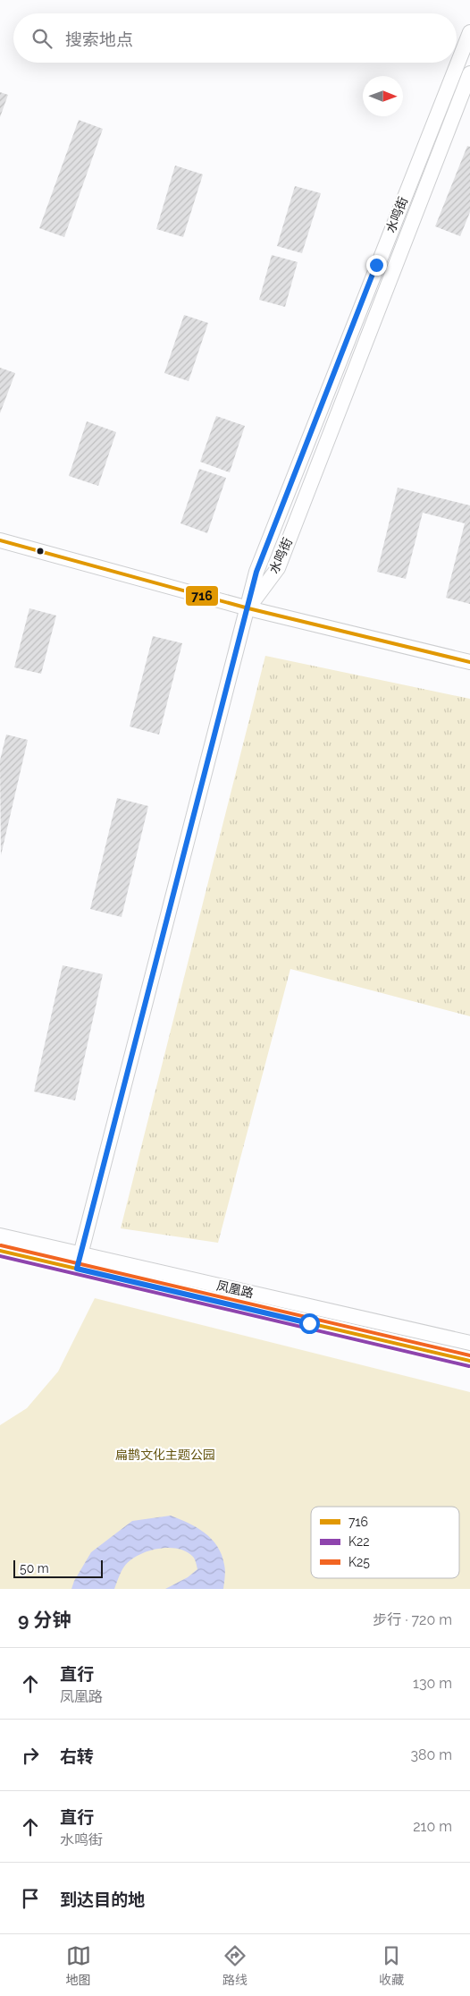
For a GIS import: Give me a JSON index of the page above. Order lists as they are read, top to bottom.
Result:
{
  "streets": {
    "main road": ["水鸣街", "凤凰路"]
  },
  "parks": ["扁鹊文化主题公园"],
  "lines": ["transit line 716", "transit line K25", "transit line K22"],
  "legend": ["716", "K22", "K25"],
  "scale_bar": "50 m",
  "north": "right",
  "page": {
    "search": "搜索地点",
    "scale": "50 m",
    "heading": ["9 分钟", "步行 · 720 m"],
    "list": [
      ["直行", "凤凰路", "130 m"],
      ["右转", "380 m"],
      ["直行", "水鸣街", "210 m"],
      "到达目的地"
    ],
    "nav": ["地图", "路线", "收藏"]
  }
}
